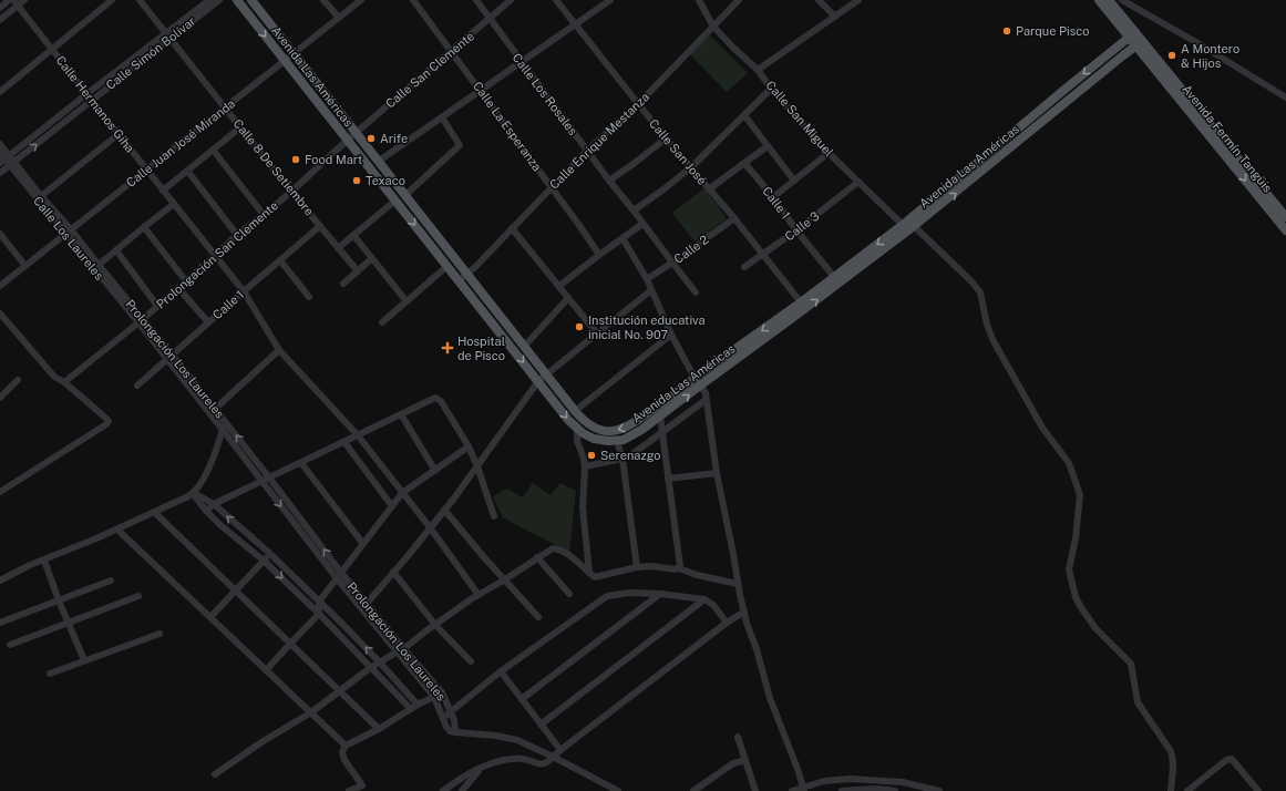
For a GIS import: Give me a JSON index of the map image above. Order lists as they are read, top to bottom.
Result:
{
  "streets": {
    "main road": ["Avenida Las Américas", "Avenida Fermín Tangüis"],
    "street": [
      "Calle Simón Bolívar",
      "Calle San Clemente",
      "Calle Los Rosales",
      "Calle Hermanos Giha",
      "Calle San Miguel",
      "Calle La Esperanza",
      "Calle Enrique Mestanza",
      "Calle Juan José Miranda",
      "Calle San José",
      "Calle 8 De Setiembre",
      "Calle 1",
      "Calle 3",
      "Calle Los Laureles",
      "Calle 2",
      "Prolongación San Clemente",
      "Prolongación Los Laureles"
    ]
  },
  "crossings": [
    ["Calle Simón Bolívar", "Calle Hermanos Giha"],
    ["Calle Simón Bolívar", "Calle 8 De Setiembre"],
    ["Calle Simón Bolívar", "Calle Los Laureles"],
    ["Calle San Clemente", "Avenida Las Américas"],
    ["Calle San Clemente", "Calle Los Rosales"],
    ["Calle San Clemente", "Calle La Esperanza"],
    ["Calle San Clemente", "Prolongación San Clemente"],
    ["Avenida Las Américas", "Calle San Miguel"],
    ["Avenida Las Américas", "Avenida Fermín Tangüis"],
    ["Avenida Las Américas", "Calle Enrique Mestanza"],
    ["Avenida Las Américas", "Calle Juan José Miranda"],
    ["Avenida Las Américas", "Calle San José"],
    ["Avenida Las Américas", "Calle 1"],
    ["Avenida Las Américas", "Prolongación San Clemente"],
    ["Calle Los Rosales", "Calle Enrique Mestanza"],
    ["Calle Los Rosales", "Calle 2"],
    ["Calle Hermanos Giha", "Calle Juan José Miranda"],
    ["Calle Hermanos Giha", "Calle 1"],
    ["Calle Hermanos Giha", "Prolongación San Clemente"],
    ["Calle San Miguel", "Calle Enrique Mestanza"],
    ["Calle San Miguel", "Calle 3"],
    ["Calle La Esperanza", "Calle Enrique Mestanza"],
    ["Calle Enrique Mestanza", "Calle San José"],
    ["Calle Juan José Miranda", "Calle 8 De Setiembre"],
    ["Calle Juan José Miranda", "Calle Los Laureles"],
    ["Calle Juan José Miranda", "Prolongación Los Laureles"],
    ["Calle San José", "Calle 3"],
    ["Calle San José", "Calle 2"],
    ["Calle 8 De Setiembre", "Calle 1"],
    ["Calle 8 De Setiembre", "Prolongación San Clemente"],
    ["Calle 1", "Calle 3"],
    ["Calle 1", "Prolongación Los Laureles"],
    ["Calle Los Laureles", "Prolongación San Clemente"],
    ["Calle Los Laureles", "Prolongación Los Laureles"],
    ["Prolongación San Clemente", "Prolongación Los Laureles"]
  ],
  "places": {
    "other": [
      "Parque Pisco",
      "A Montero & Hijos",
      "Arife",
      "Food Mart",
      "Texaco",
      "Institución educativa inicial No. 907",
      "Serenazgo"
    ],
    "health": ["Hospital de Pisco"]
  }
}
